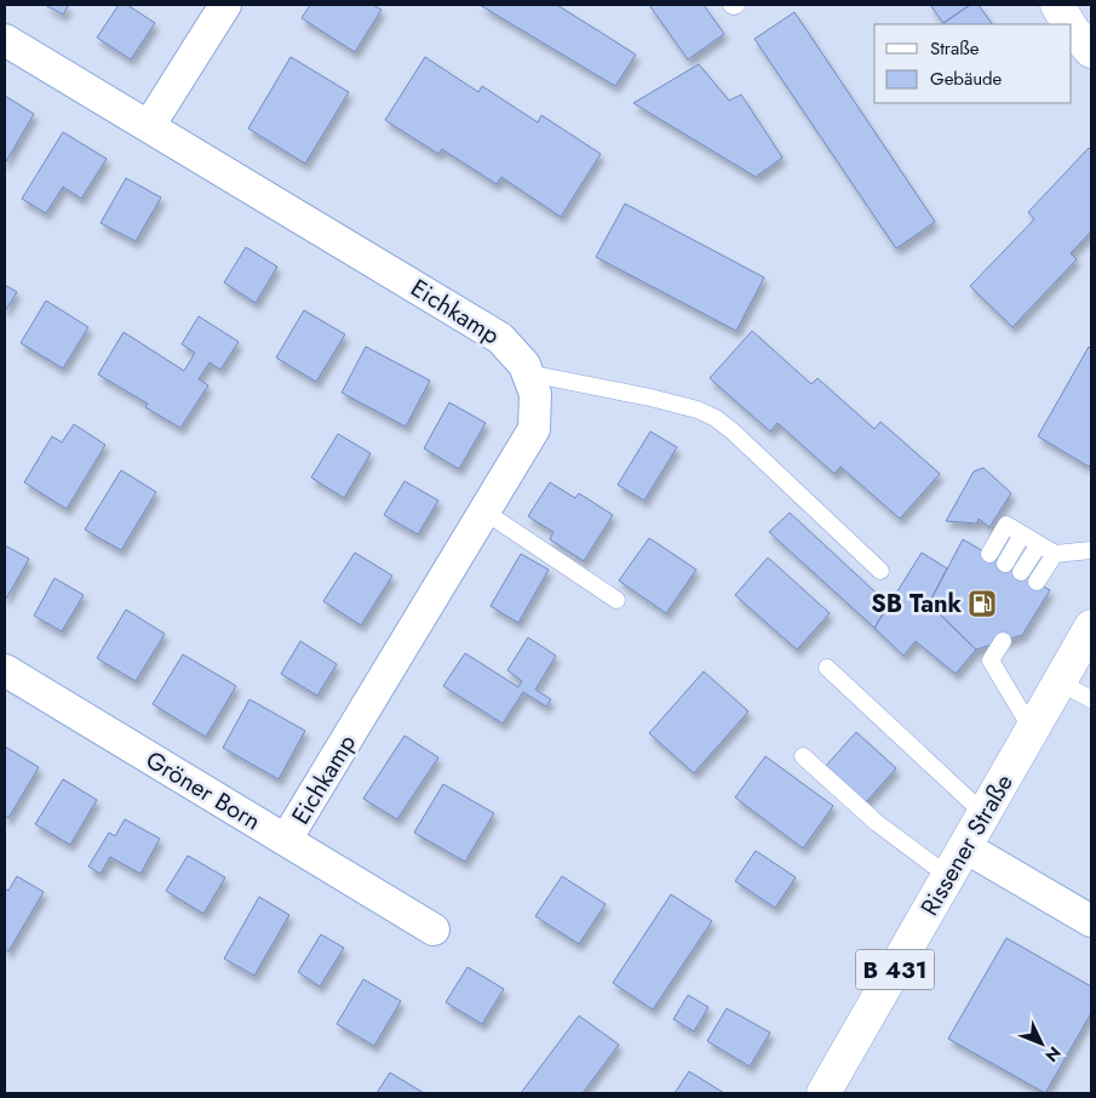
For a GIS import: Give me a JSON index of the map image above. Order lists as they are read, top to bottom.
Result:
{
  "streets": {
    "main road": ["Rissener Straße", "B 431"],
    "street": ["Eichkamp", "Gröner Born"]
  },
  "crossings": [
    ["Eichkamp", "Gröner Born"]
  ],
  "places": {
    "fuel station": ["SB Tank"]
  },
  "legend": ["Straße", "Gebäude"],
  "north": "bottom right"
}
